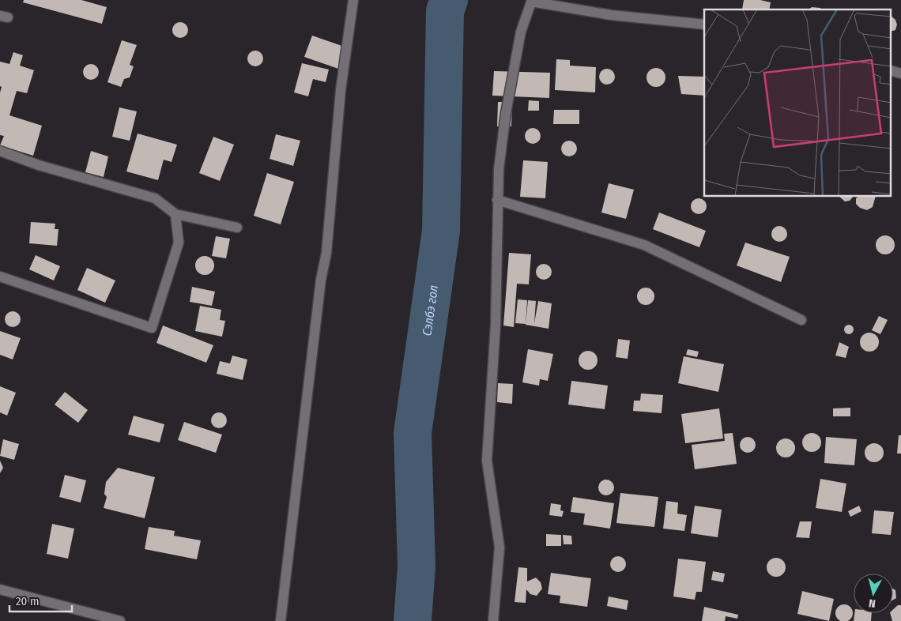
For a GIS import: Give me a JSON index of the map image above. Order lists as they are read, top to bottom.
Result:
{
  "water": ["Сэлбэ гол"],
  "scale_bar": "20 m",
  "north": "bottom"
}
